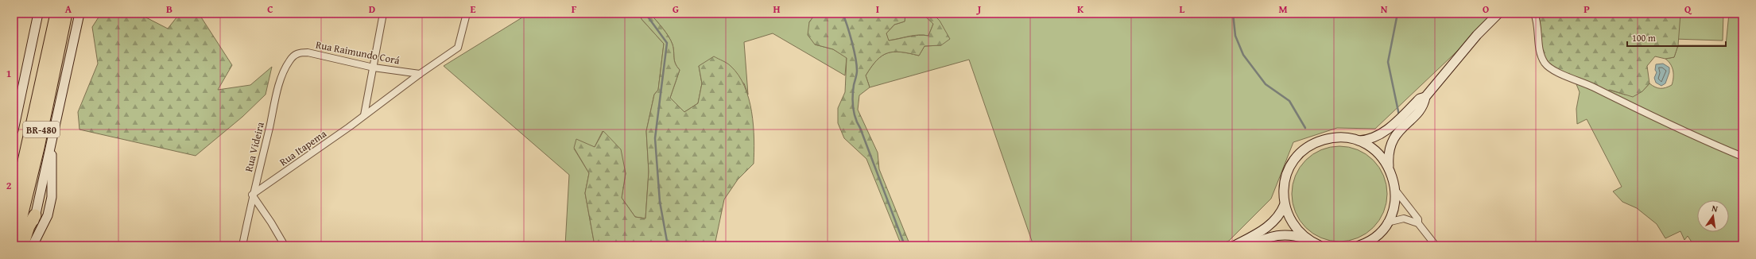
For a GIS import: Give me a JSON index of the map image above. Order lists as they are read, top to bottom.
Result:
{
  "streets": {
    "highway": ["BR-480"],
    "street": ["Rua Raimundo Corá", "Rua Videira", "Rua Itapema"]
  },
  "crossings": [
    ["Rua Raimundo Corá", "Rua Videira"],
    ["Rua Raimundo Corá", "Rua Itapema"],
    ["Rua Videira", "Rua Itapema"]
  ],
  "scale_bar": "100 m",
  "north": "top",
  "grid": {
    "columns": [
      "A",
      "B",
      "C",
      "D",
      "E",
      "F",
      "G",
      "H",
      "I",
      "J",
      "K",
      "L",
      "M",
      "N",
      "O",
      "P",
      "Q"
    ],
    "rows": ["1", "2"]
  }
}
